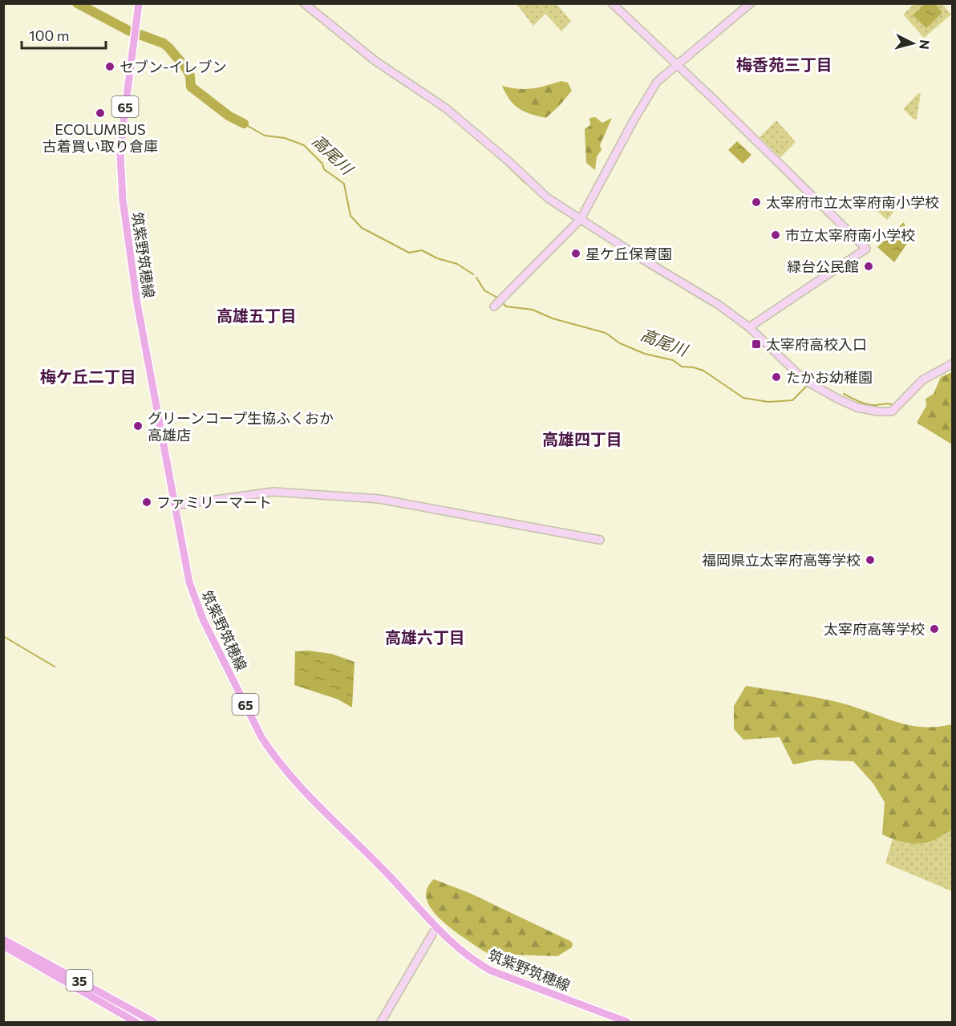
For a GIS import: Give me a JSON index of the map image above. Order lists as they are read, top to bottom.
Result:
{
  "streets": {
    "main road": ["65", "筑紫野筑穂線", "35"]
  },
  "districts": [
    "梅香苑三丁目",
    "高雄五丁目",
    "梅ケ丘二丁目",
    "高雄四丁目",
    "高雄六丁目"
  ],
  "water": ["高尾川"],
  "places": {
    "other": [
      "セブン-イレブン",
      "ECOLUMBUS 古着買い取り倉庫",
      "太宰府市立太宰府南小学校",
      "市立太宰府南小学校",
      "星ケ丘保育園",
      "緑台公民館",
      "たかお幼稚園",
      "グリーンコープ生協ふくおか 高雄店",
      "ファミリーマート",
      "福岡県立太宰府高等学校",
      "太宰府高等学校"
    ],
    "transit": ["太宰府高校入口"]
  },
  "scale_bar": "100 m",
  "north": "right"
}
